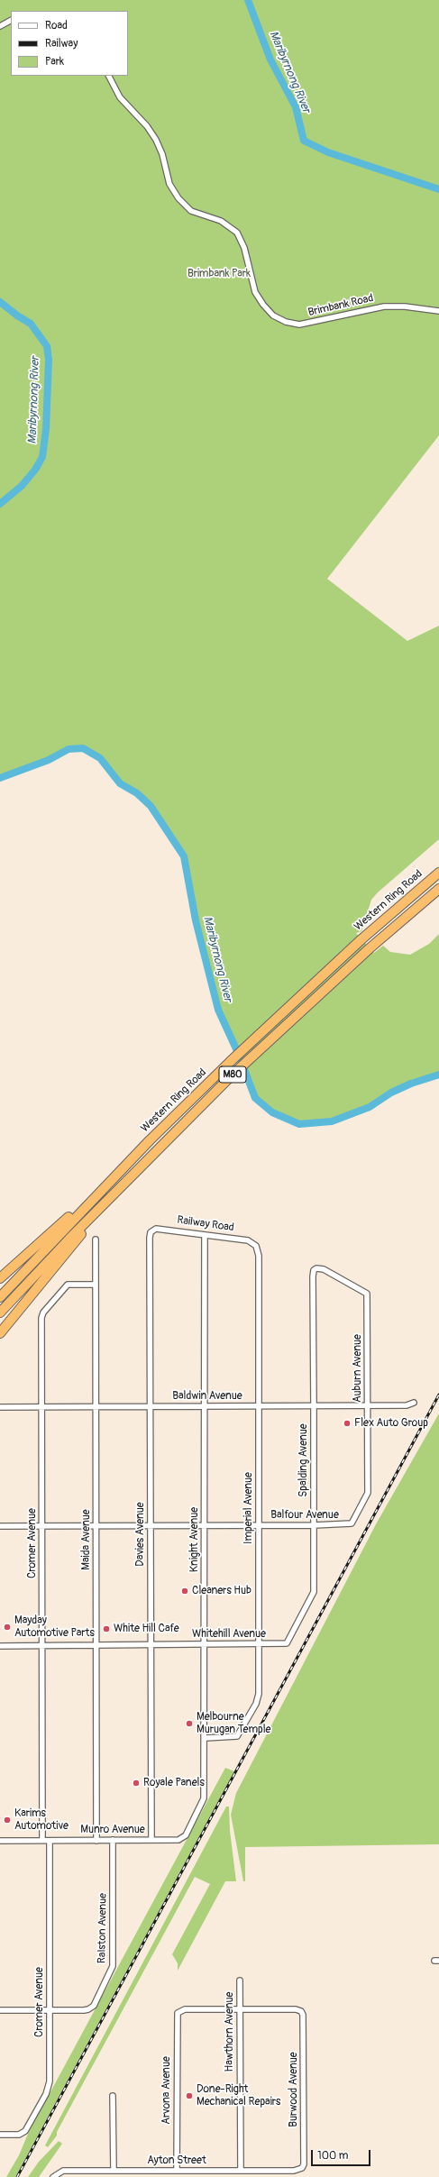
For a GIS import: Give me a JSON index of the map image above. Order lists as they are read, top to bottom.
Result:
{
  "streets": {
    "highway": ["Western Ring Road", "M80"],
    "street": [
      "Brimbank Road",
      "Railway Road",
      "Auburn Avenue",
      "Baldwin Avenue",
      "Spalding Avenue",
      "Imperial Avenue",
      "Balfour Avenue",
      "Davies Avenue",
      "Maida Avenue",
      "Knight Avenue",
      "Cromer Avenue",
      "Whitehill Avenue",
      "Munro Avenue",
      "Ralston Avenue",
      "Hawthorn Avenue",
      "Burwood Avenue",
      "Arvona Avenue",
      "Ayton Street"
    ]
  },
  "crossings": [
    ["Railway Road", "Imperial Avenue"],
    ["Railway Road", "Davies Avenue"],
    ["Railway Road", "Knight Avenue"],
    ["Auburn Avenue", "Baldwin Avenue"],
    ["Auburn Avenue", "Spalding Avenue"],
    ["Auburn Avenue", "Balfour Avenue"],
    ["Baldwin Avenue", "Spalding Avenue"],
    ["Baldwin Avenue", "Imperial Avenue"],
    ["Baldwin Avenue", "Davies Avenue"],
    ["Baldwin Avenue", "Maida Avenue"],
    ["Baldwin Avenue", "Knight Avenue"],
    ["Baldwin Avenue", "Cromer Avenue"],
    ["Spalding Avenue", "Balfour Avenue"],
    ["Spalding Avenue", "Whitehill Avenue"],
    ["Imperial Avenue", "Balfour Avenue"],
    ["Imperial Avenue", "Knight Avenue"],
    ["Imperial Avenue", "Whitehill Avenue"],
    ["Balfour Avenue", "Davies Avenue"],
    ["Balfour Avenue", "Maida Avenue"],
    ["Balfour Avenue", "Knight Avenue"],
    ["Balfour Avenue", "Cromer Avenue"],
    ["Davies Avenue", "Whitehill Avenue"],
    ["Davies Avenue", "Munro Avenue"],
    ["Maida Avenue", "Cromer Avenue"],
    ["Maida Avenue", "Whitehill Avenue"],
    ["Maida Avenue", "Munro Avenue"],
    ["Knight Avenue", "Whitehill Avenue"],
    ["Knight Avenue", "Munro Avenue"],
    ["Cromer Avenue", "Whitehill Avenue"],
    ["Cromer Avenue", "Munro Avenue"],
    ["Cromer Avenue", "Ralston Avenue"],
    ["Munro Avenue", "Ralston Avenue"],
    ["Hawthorn Avenue", "Burwood Avenue"],
    ["Hawthorn Avenue", "Arvona Avenue"],
    ["Hawthorn Avenue", "Ayton Street"],
    ["Burwood Avenue", "Arvona Avenue"],
    ["Burwood Avenue", "Ayton Street"],
    ["Arvona Avenue", "Ayton Street"]
  ],
  "water": ["Maribyrnong River"],
  "parks": ["Brimbank Park"],
  "places": [
    "Flex Auto Group",
    "Cleaners Hub",
    "Mayday Automotive Parts",
    "White Hill Cafe",
    "Melbourne Murugan Temple",
    "Royale Panels",
    "Karims Automotive",
    "Done-Right Mechanical Repairs"
  ],
  "legend": ["Road", "Railway", "Park"],
  "scale_bar": "100 m"
}
